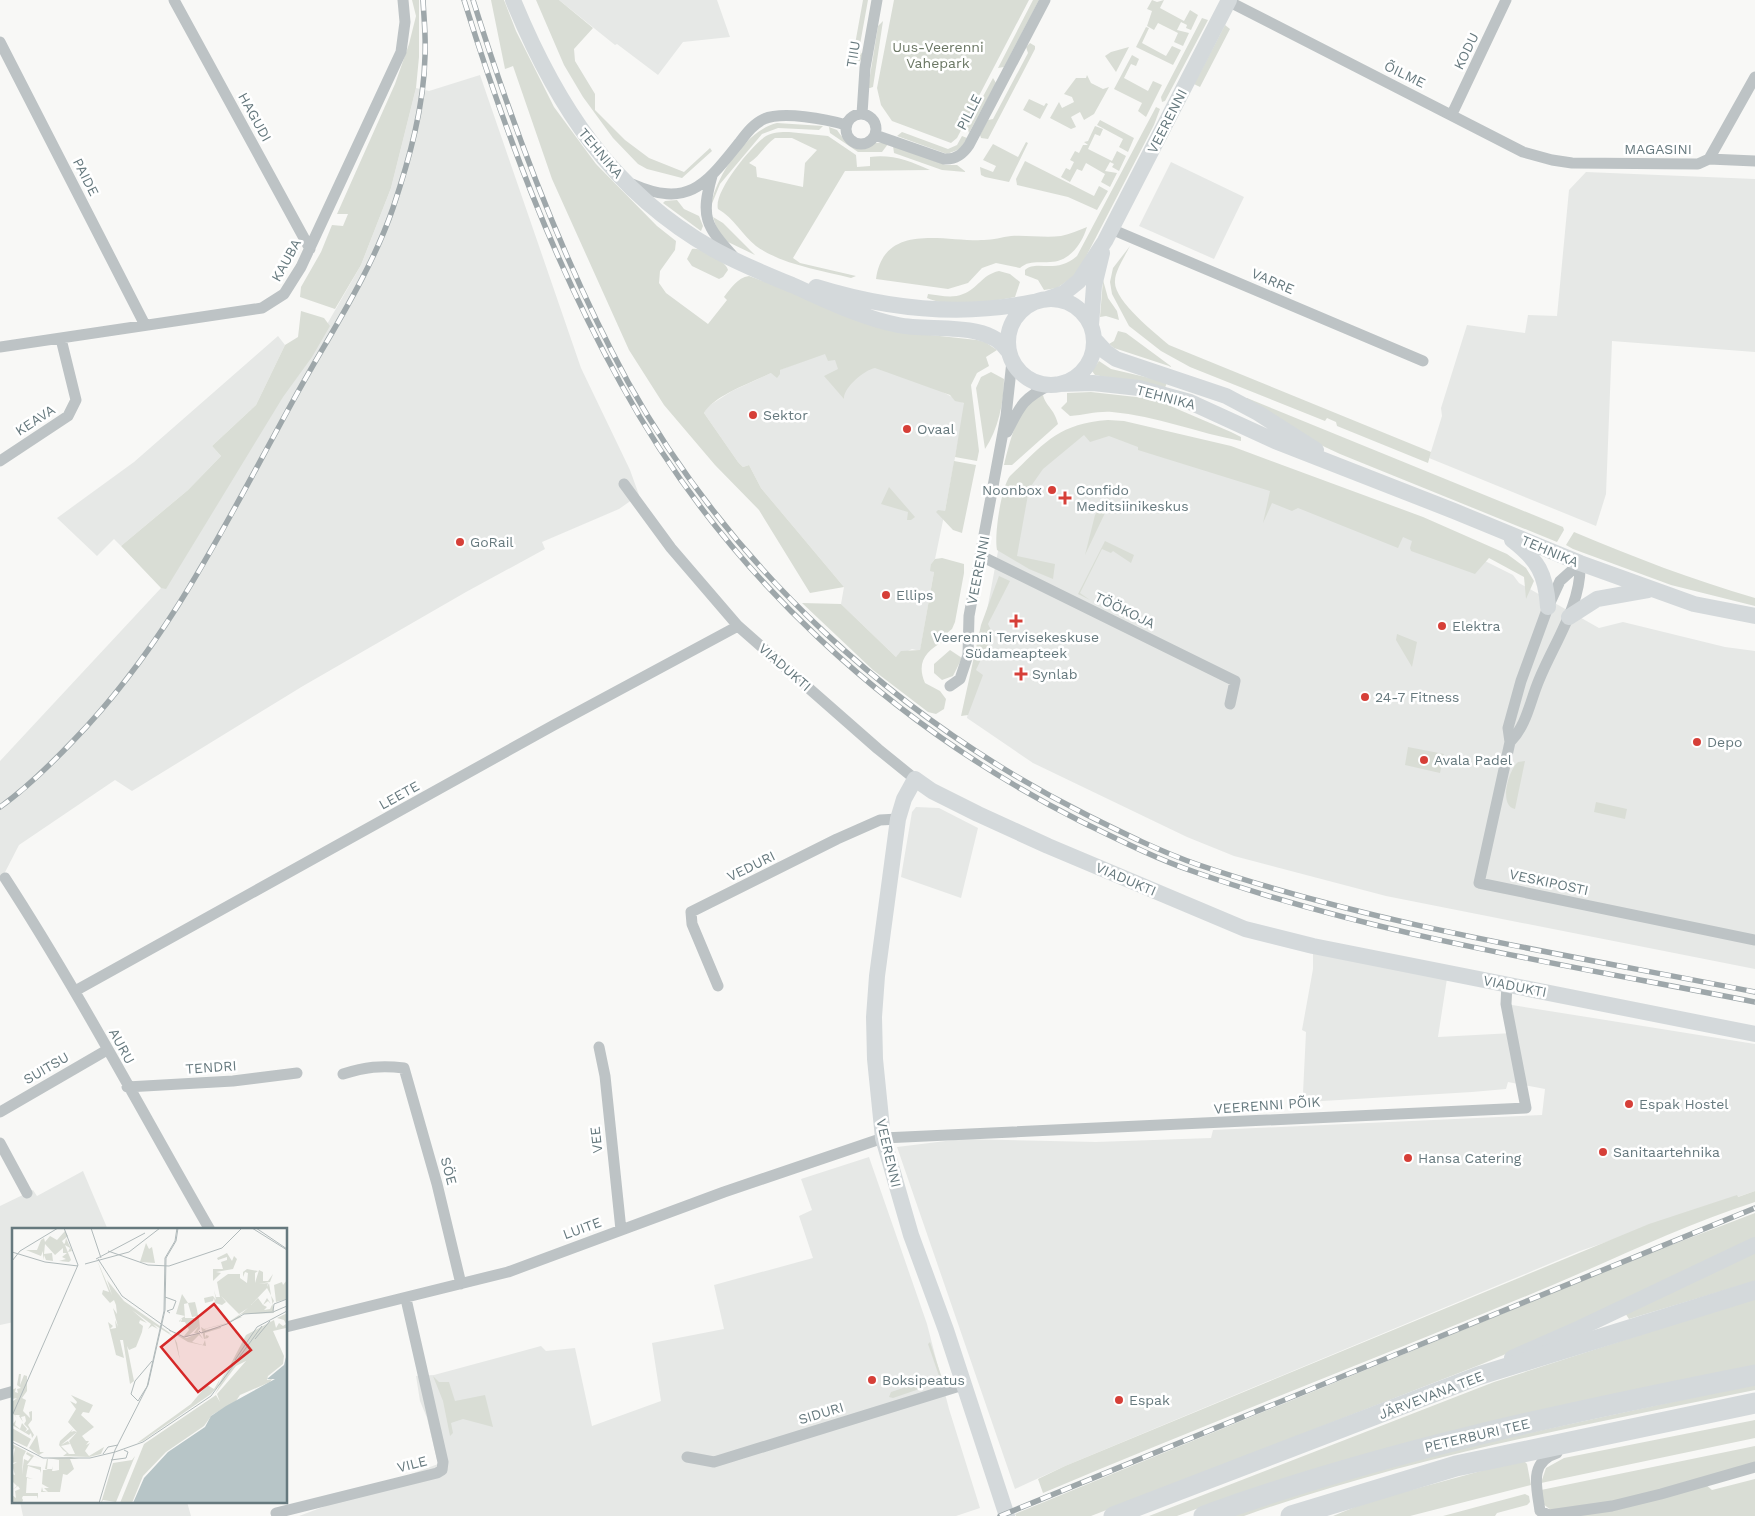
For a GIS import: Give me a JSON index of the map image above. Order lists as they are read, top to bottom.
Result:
{
  "streets": {
    "highway": ["PETERBURI TEE"],
    "main road": [
      "VEERENNI",
      "TEHNIKA",
      "VIADUKTI",
      "JÄRVEVANA TEE"
    ],
    "street": [
      "KODU",
      "TIIU",
      "ÕILME",
      "PILLE",
      "HAGUDI",
      "MAGASINI",
      "PAIDE",
      "KAUBA",
      "VARRE",
      "KEAVA",
      "TÖÖKOJA",
      "LEETE",
      "VEDURI",
      "VESKIPOSTI",
      "AURU",
      "TENDRI",
      "SUITSU",
      "VEERENNI PÕIK",
      "VEE",
      "SÖE",
      "LUITE",
      "SIDURI",
      "VILE"
    ]
  },
  "crossings": [
    ["KODU", "ÕILME"],
    ["TIIU", "PILLE"],
    ["ÕILME", "VEERENNI"],
    ["ÕILME", "MAGASINI"],
    ["HAGUDI", "KAUBA"],
    ["VEERENNI", "TEHNIKA"],
    ["VEERENNI", "VARRE"],
    ["VEERENNI", "TÖÖKOJA"],
    ["VEERENNI", "VIADUKTI"],
    ["VEERENNI", "VEDURI"],
    ["VEERENNI", "VEERENNI PÕIK"],
    ["VEERENNI", "LUITE"],
    ["VEERENNI", "SIDURI"],
    ["TEHNIKA", "VESKIPOSTI"],
    ["PAIDE", "KAUBA"],
    ["KAUBA", "KEAVA"],
    ["VIADUKTI", "LEETE"],
    ["VIADUKTI", "VEERENNI PÕIK"],
    ["LEETE", "AURU"],
    ["AURU", "TENDRI"],
    ["AURU", "SUITSU"],
    ["VEERENNI PÕIK", "LUITE"],
    ["VEE", "LUITE"],
    ["SÖE", "LUITE"],
    ["LUITE", "VILE"]
  ],
  "parks": ["Uus-Veerenni Vahepark"],
  "places": {
    "other": [
      "Sektor",
      "Ovaal",
      "Noonbox",
      "GoRail",
      "Ellips",
      "Elektra",
      "24-7 Fitness",
      "Depo",
      "Avala Padel",
      "Espak Hostel",
      "Sanitaartehnika",
      "Hansa Catering",
      "Boksipeatus",
      "Espak"
    ],
    "health": ["Confido Meditsiinikeskus", "Veerenni Tervisekeskuse Südameapteek", "Synlab"]
  }
}
